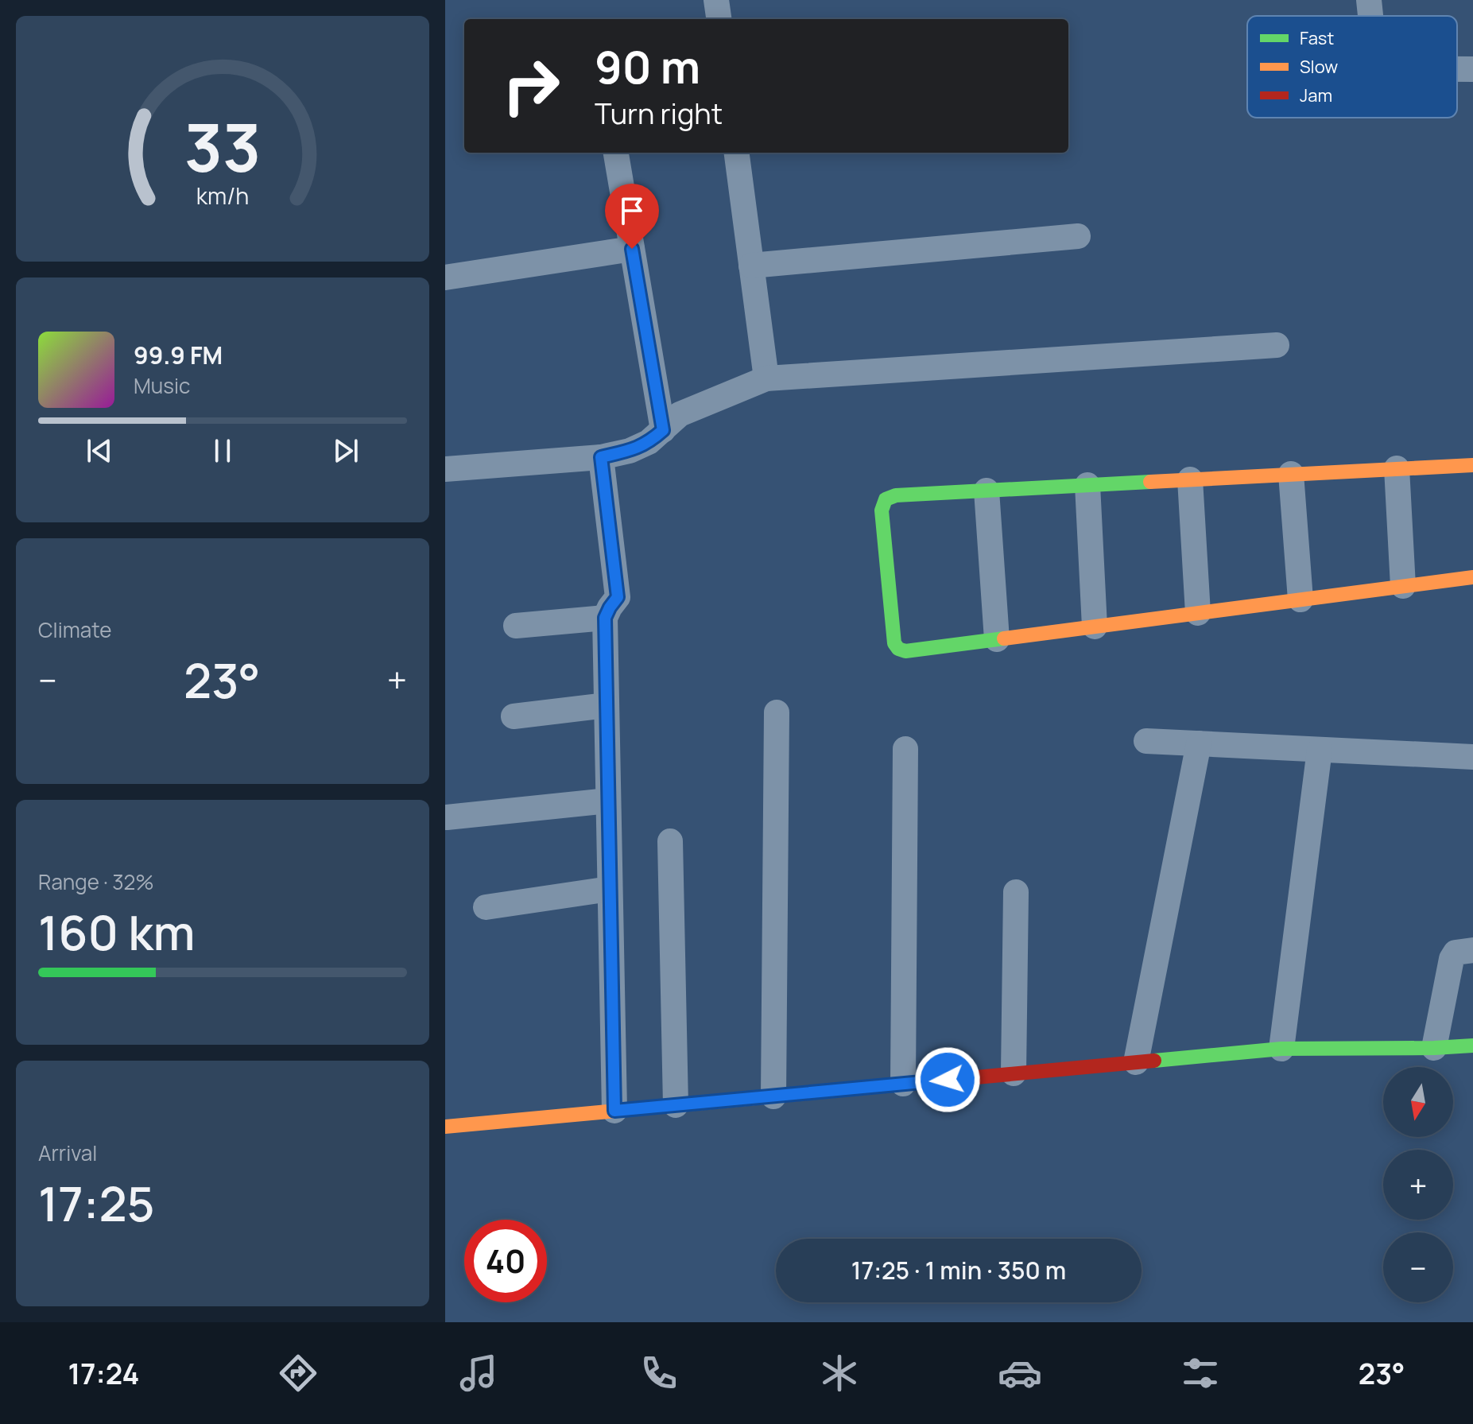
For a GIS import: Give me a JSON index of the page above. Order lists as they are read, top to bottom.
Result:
{
  "legend": ["Fast", "Slow", "Jam"],
  "north": "bottom",
  "page": {
    "turn": ["90 m", "Turn right"],
    "song": ["99.9 FM", "Music"],
    "tile": [
      "Climate",
      ["Range · 32%", "160 km"],
      ["Arrival", "17:25"]
    ],
    "heat": ["−", "23°", "+"],
    "map_buttons": ["+", "−"],
    "limit": "40",
    "trip": "17:25 · 1 min · 350 m",
    "tabs": ["17:24", "23°"],
    "gauge": ["33", "km/h"]
  }
}
